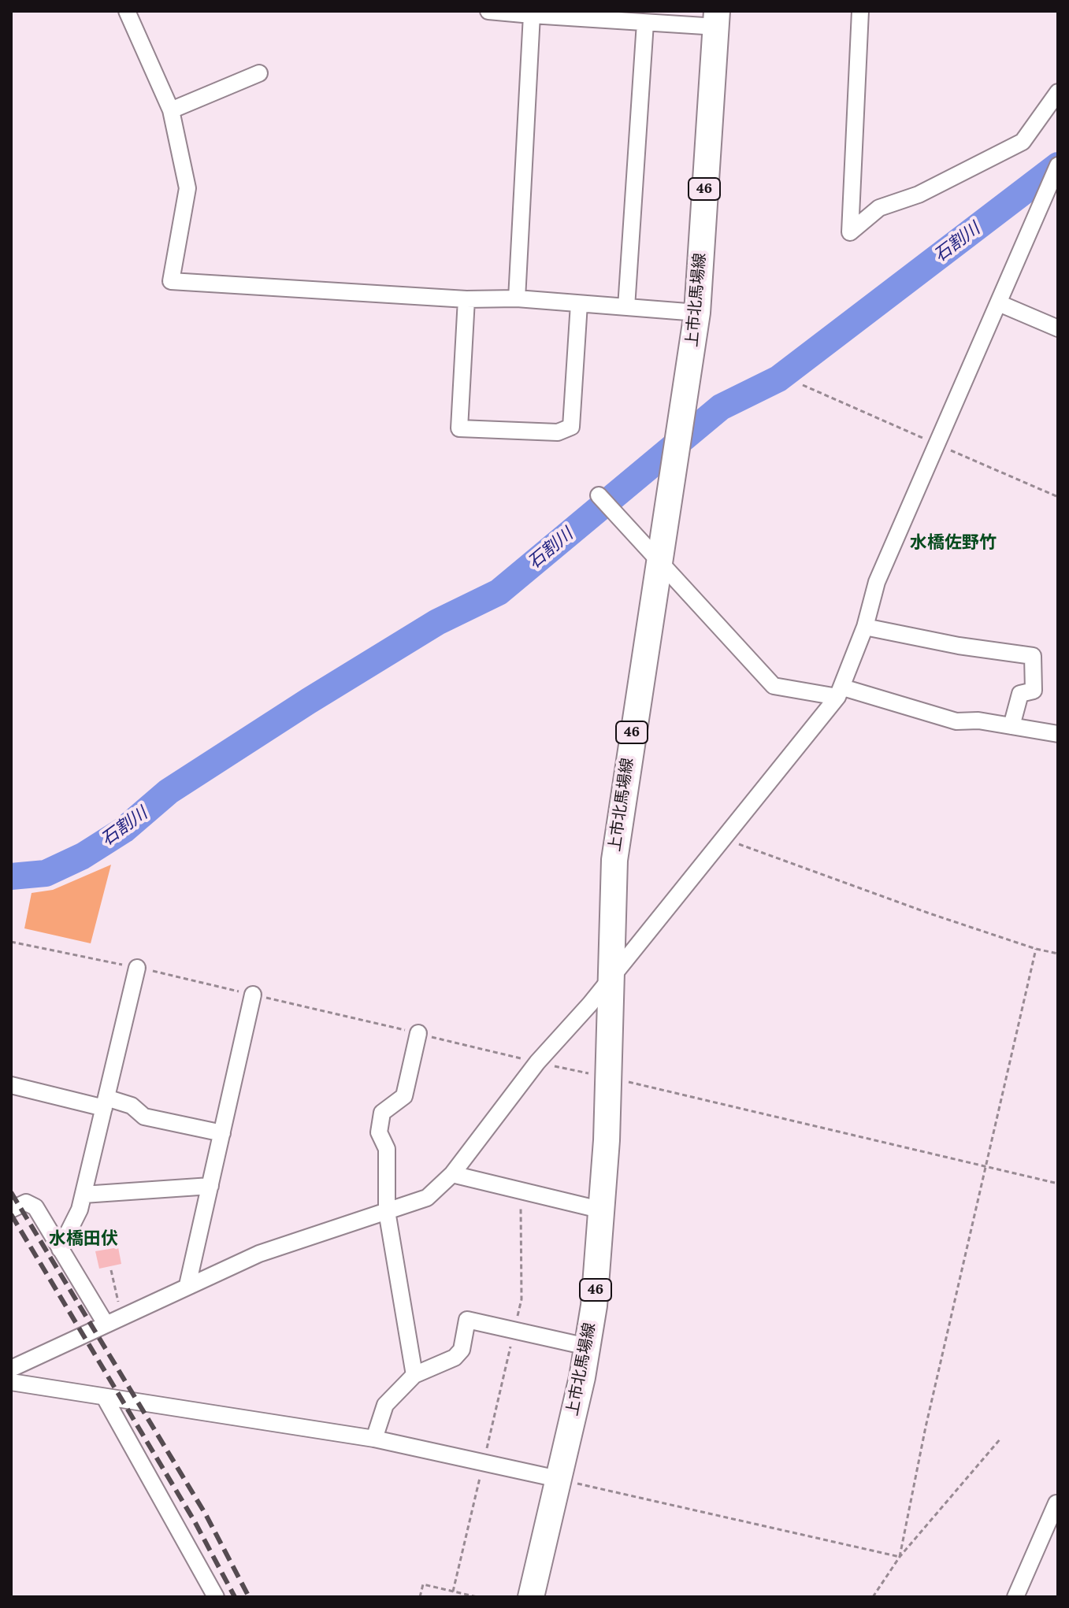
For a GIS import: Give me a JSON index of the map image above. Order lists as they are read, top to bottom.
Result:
{
  "streets": {
    "main road": ["46", "上市北馬場線"]
  },
  "districts": ["水橋佐野竹", "水橋田伏"],
  "water": ["石割川"]
}
